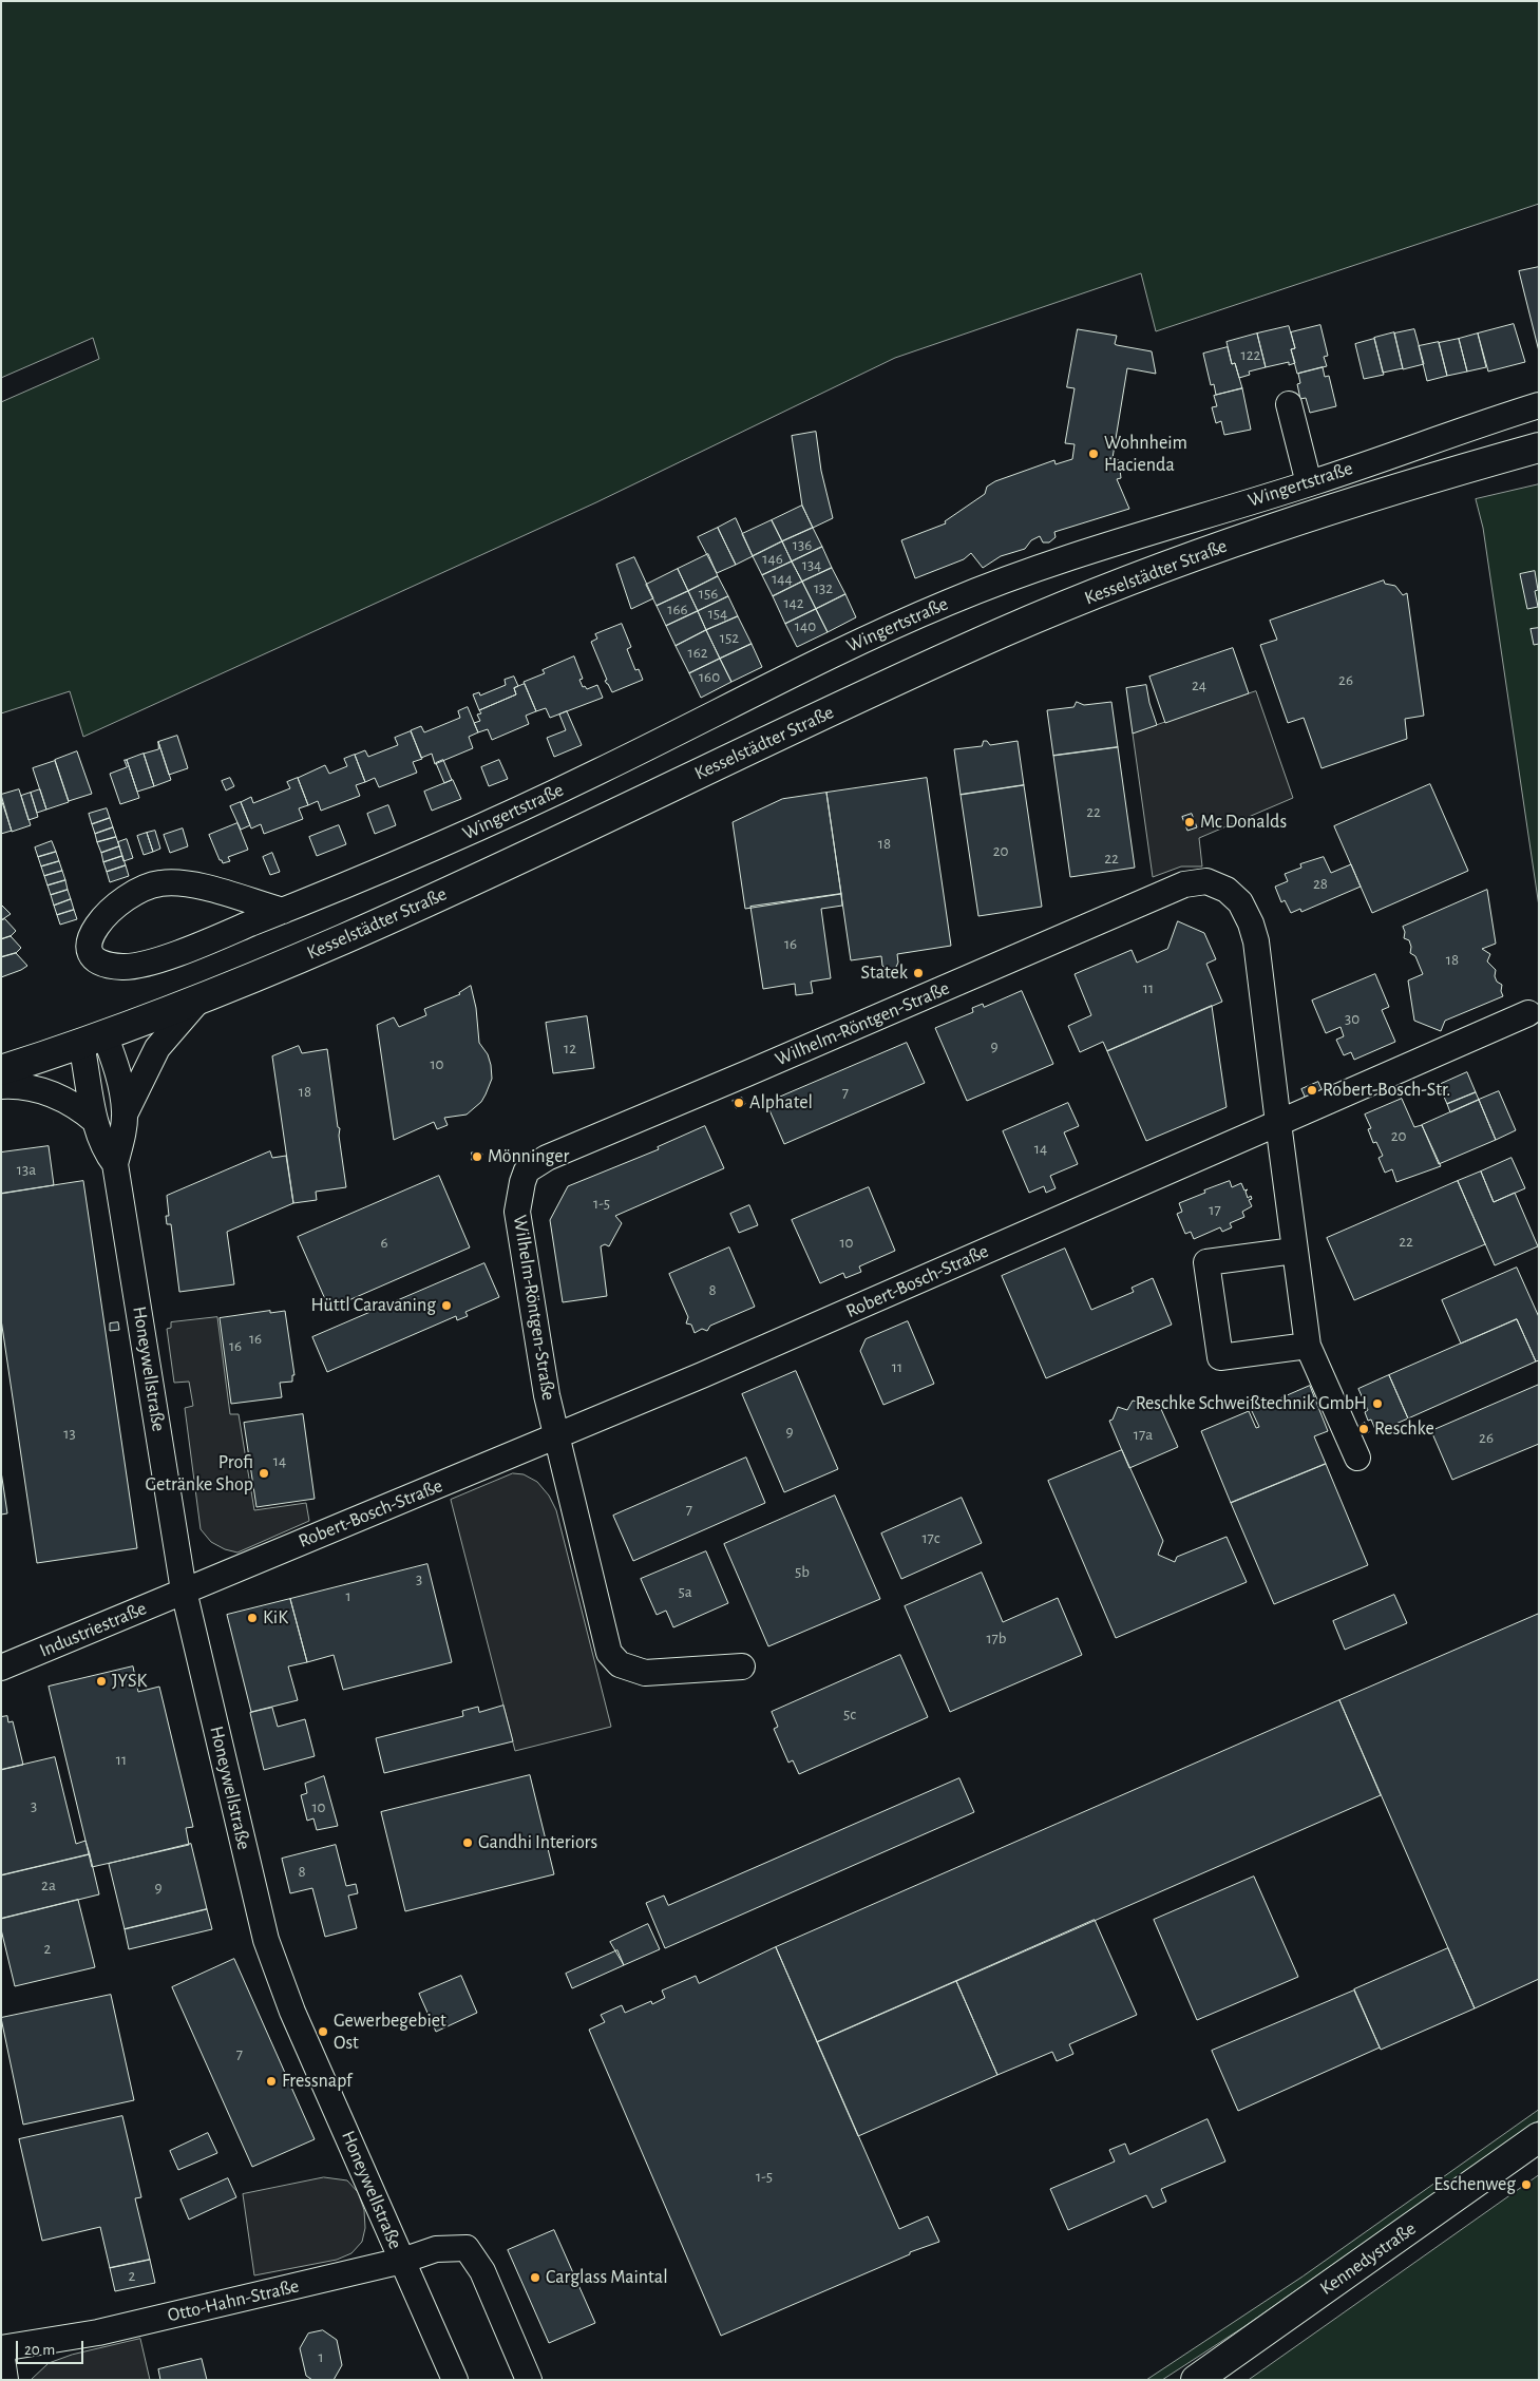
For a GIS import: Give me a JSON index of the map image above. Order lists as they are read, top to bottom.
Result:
{
  "streets": {
    "main road": ["Kesselstädter Straße", "Kennedystraße"],
    "street": [
      "Wingertstraße",
      "Wilhelm-Röntgen-Straße",
      "Robert-Bosch-Straße",
      "Honeywellstraße",
      "Industriestraße",
      "Otto-Hahn-Straße"
    ]
  },
  "crossings": [
    ["Kesselstädter Straße", "Honeywellstraße"],
    ["Wilhelm-Röntgen-Straße", "Robert-Bosch-Straße"],
    ["Robert-Bosch-Straße", "Honeywellstraße"],
    ["Robert-Bosch-Straße", "Industriestraße"],
    ["Honeywellstraße", "Industriestraße"],
    ["Honeywellstraße", "Otto-Hahn-Straße"]
  ],
  "places": [
    "Wohnheim Hacienda",
    "Mc Donalds",
    "Statek",
    "Robert-Bosch-Str.",
    "Alphatel",
    "Mönninger",
    "Hüttl Caravaning",
    "Reschke Schweißtechnik GmbH",
    "Reschke",
    "Profi Getränke Shop",
    "KiK",
    "JYSK",
    "Gandhi Interiors",
    "Gewerbegebiet Ost",
    "Fressnapf",
    "Eschenweg",
    "Carglass Maintal"
  ],
  "house_numbers": [
    "122",
    "136",
    "146",
    "134",
    "144",
    "132",
    "156",
    "142",
    "166",
    "154",
    "140",
    "152",
    "162",
    "160",
    "26",
    "24",
    "22",
    "18",
    "20",
    "22",
    "28",
    "16",
    "18",
    "11",
    "30",
    "9",
    "12",
    "10",
    "18",
    "7",
    "20",
    "14",
    "13a",
    "1-5",
    "17",
    "22",
    "6",
    "10",
    "8",
    "16",
    "16",
    "11",
    "9",
    "13",
    "17a",
    "26",
    "14",
    "7",
    "17c",
    "5b",
    "3",
    "5a",
    "1",
    "17b",
    "5c",
    "11",
    "3",
    "10",
    "8",
    "2a",
    "9",
    "2",
    "7",
    "1-5",
    "2",
    "1"
  ],
  "scale_bar": "20 m"
}
